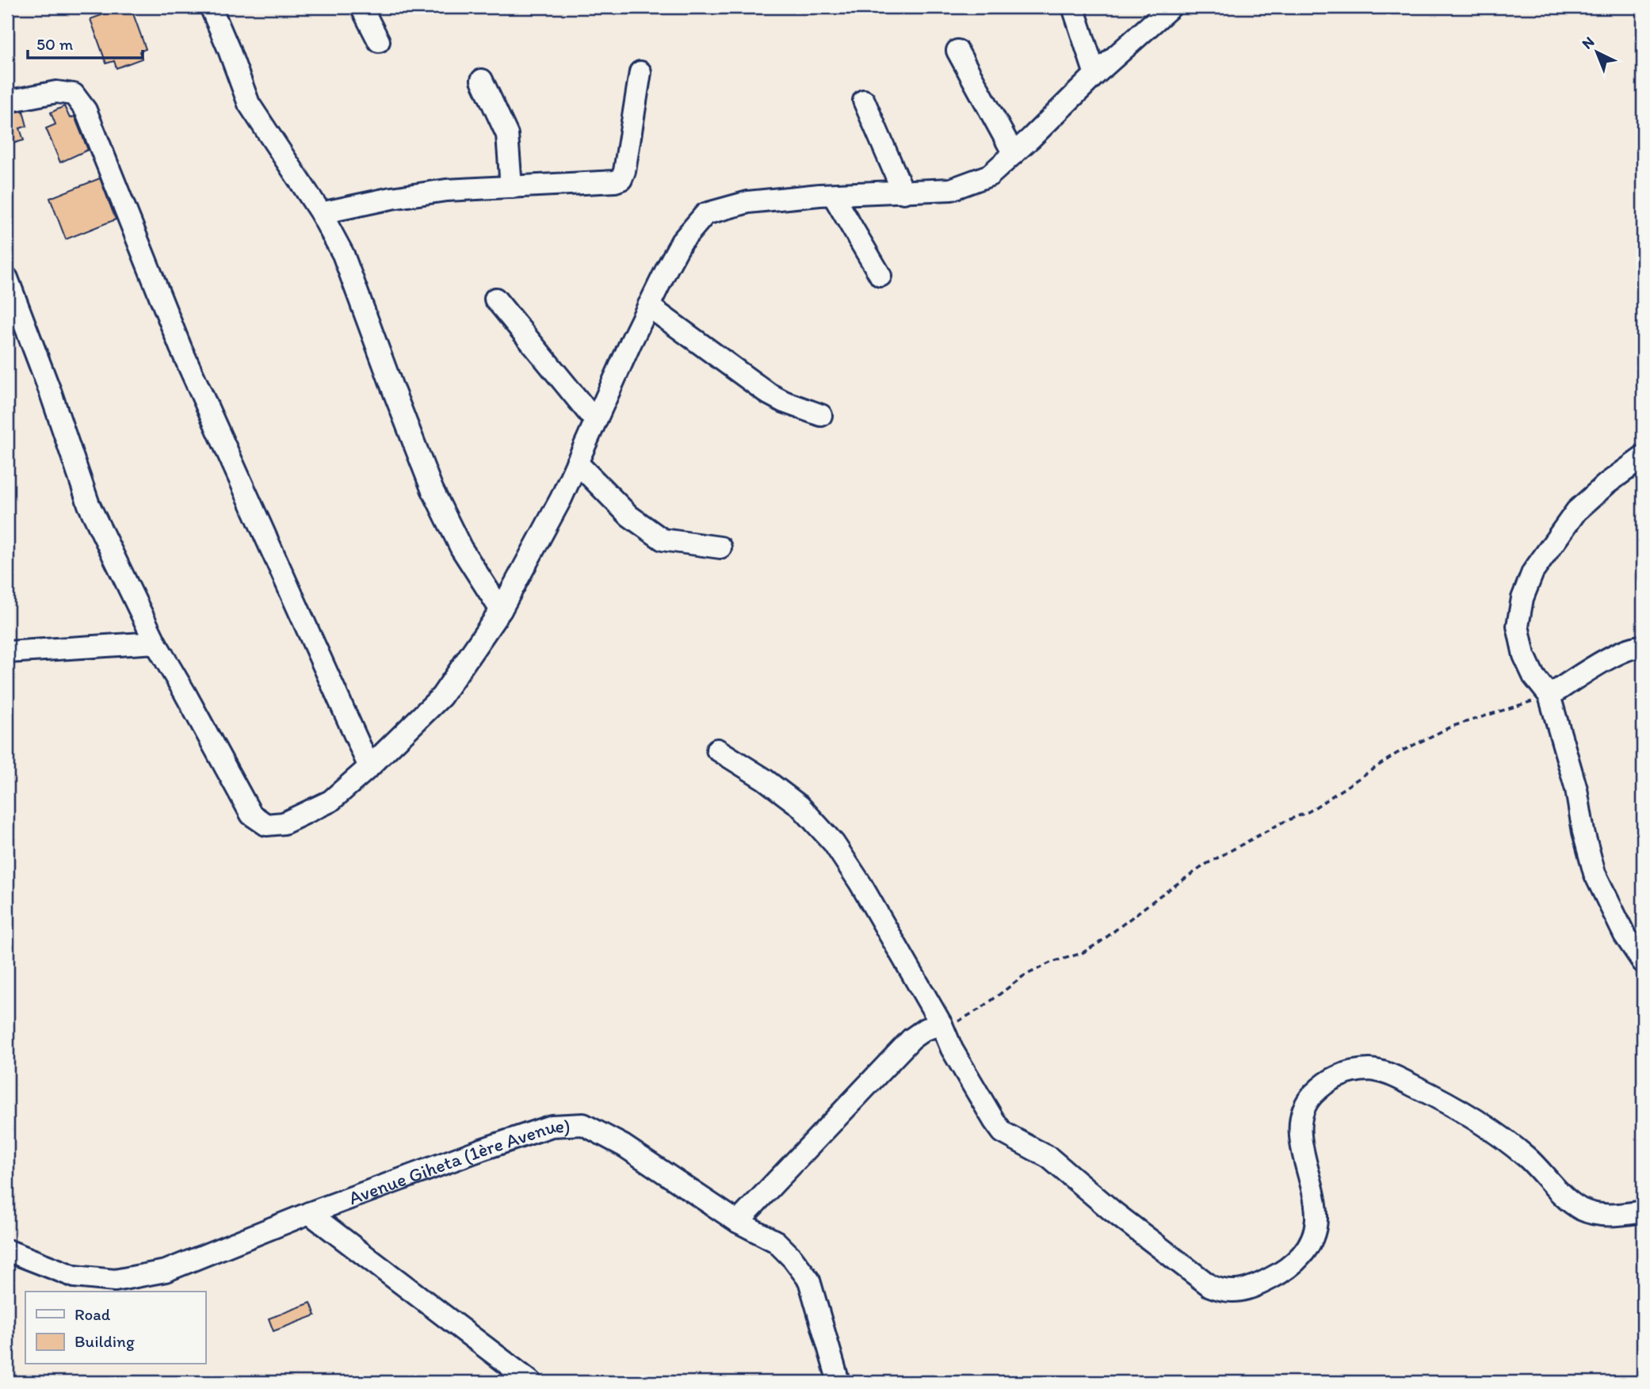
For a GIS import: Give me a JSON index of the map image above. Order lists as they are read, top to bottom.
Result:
{
  "streets": {
    "street": ["Avenue Giheta (1ère Avenue)"]
  },
  "legend": ["Road", "Building"],
  "scale_bar": "50 m",
  "north": "top left"
}
